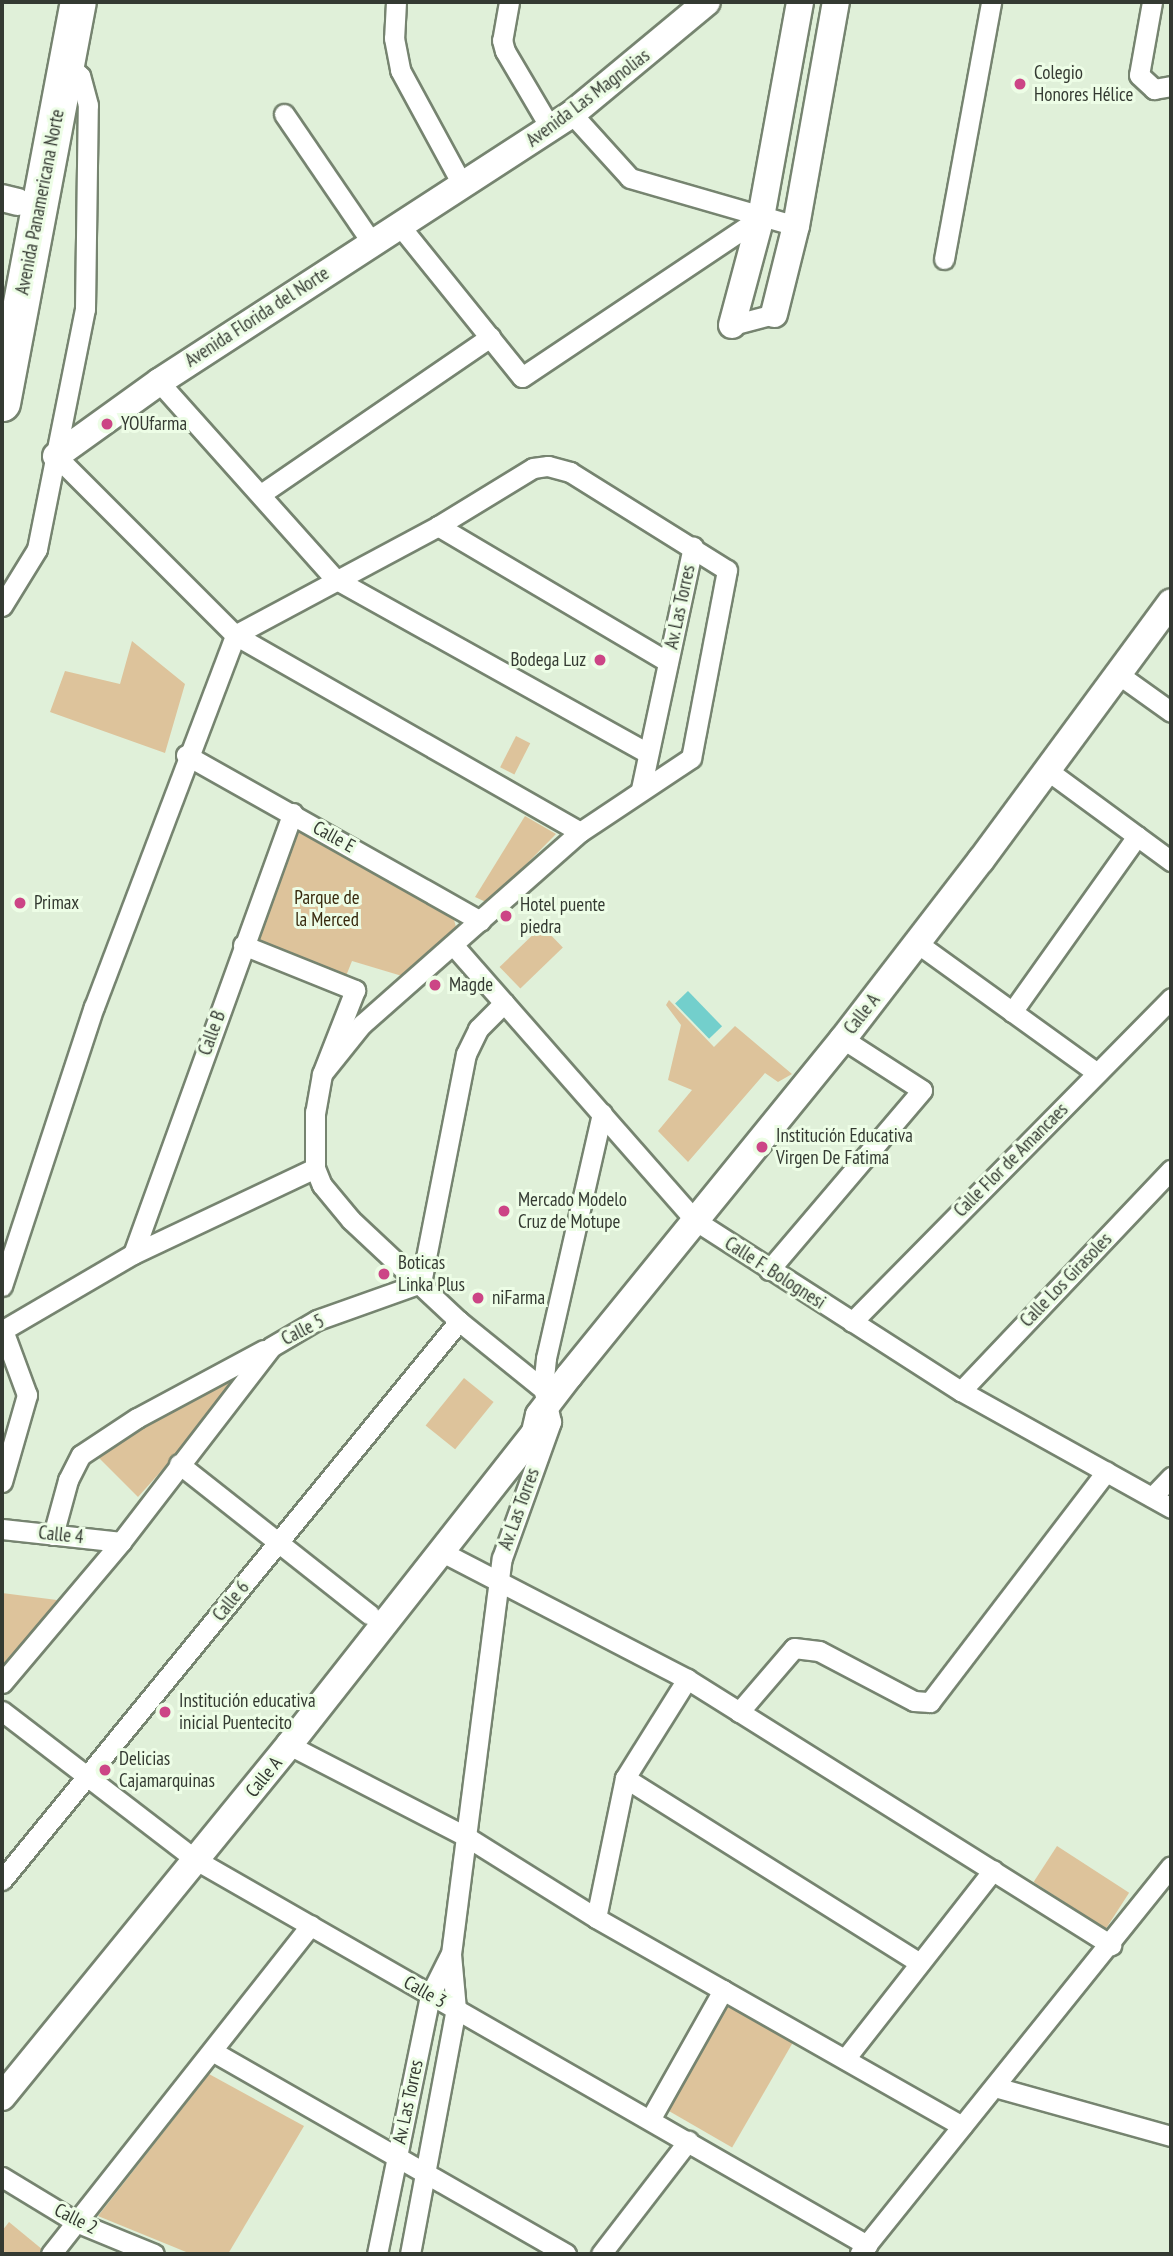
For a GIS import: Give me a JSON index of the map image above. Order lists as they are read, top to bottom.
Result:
{
  "streets": {
    "highway": ["Avenida Panamericana Norte"],
    "street": [
      "Avenida Las Magnolias",
      "Avenida Florida del Norte",
      "Av. Las Torres",
      "Calle E",
      "Calle A",
      "Calle B",
      "Calle Flor de Amancaes",
      "Calle F. Bolognesi",
      "Calle Los Girasoles",
      "Calle 5",
      "Calle 4",
      "Calle 6",
      "Calle 3",
      "Calle 2"
    ]
  },
  "crossings": [
    ["Avenida Las Magnolias", "Avenida Florida del Norte"],
    ["Av. Las Torres", "Calle A"],
    ["Av. Las Torres", "Calle F. Bolognesi"],
    ["Av. Las Torres", "Calle 3"],
    ["Calle E", "Calle B"],
    ["Calle A", "Calle F. Bolognesi"],
    ["Calle A", "Calle 3"],
    ["Calle Flor de Amancaes", "Calle F. Bolognesi"],
    ["Calle F. Bolognesi", "Calle Los Girasoles"],
    ["Calle 5", "Calle 4"],
    ["Calle 6", "Calle 3"]
  ],
  "parks": ["Parque de la Merced"],
  "places": [
    "Colegio Honores Hélice",
    "YOUfarma",
    "Bodega Luz",
    "Primax",
    "Hotel puente piedra",
    "Magde",
    "Institución Educativa Virgen De Fatima",
    "Mercado Modelo Cruz de Motupe",
    "Boticas Linka Plus",
    "niFarma",
    "Institución educativa inicial Puentecito",
    "Delicias Cajamarquinas"
  ]
}
